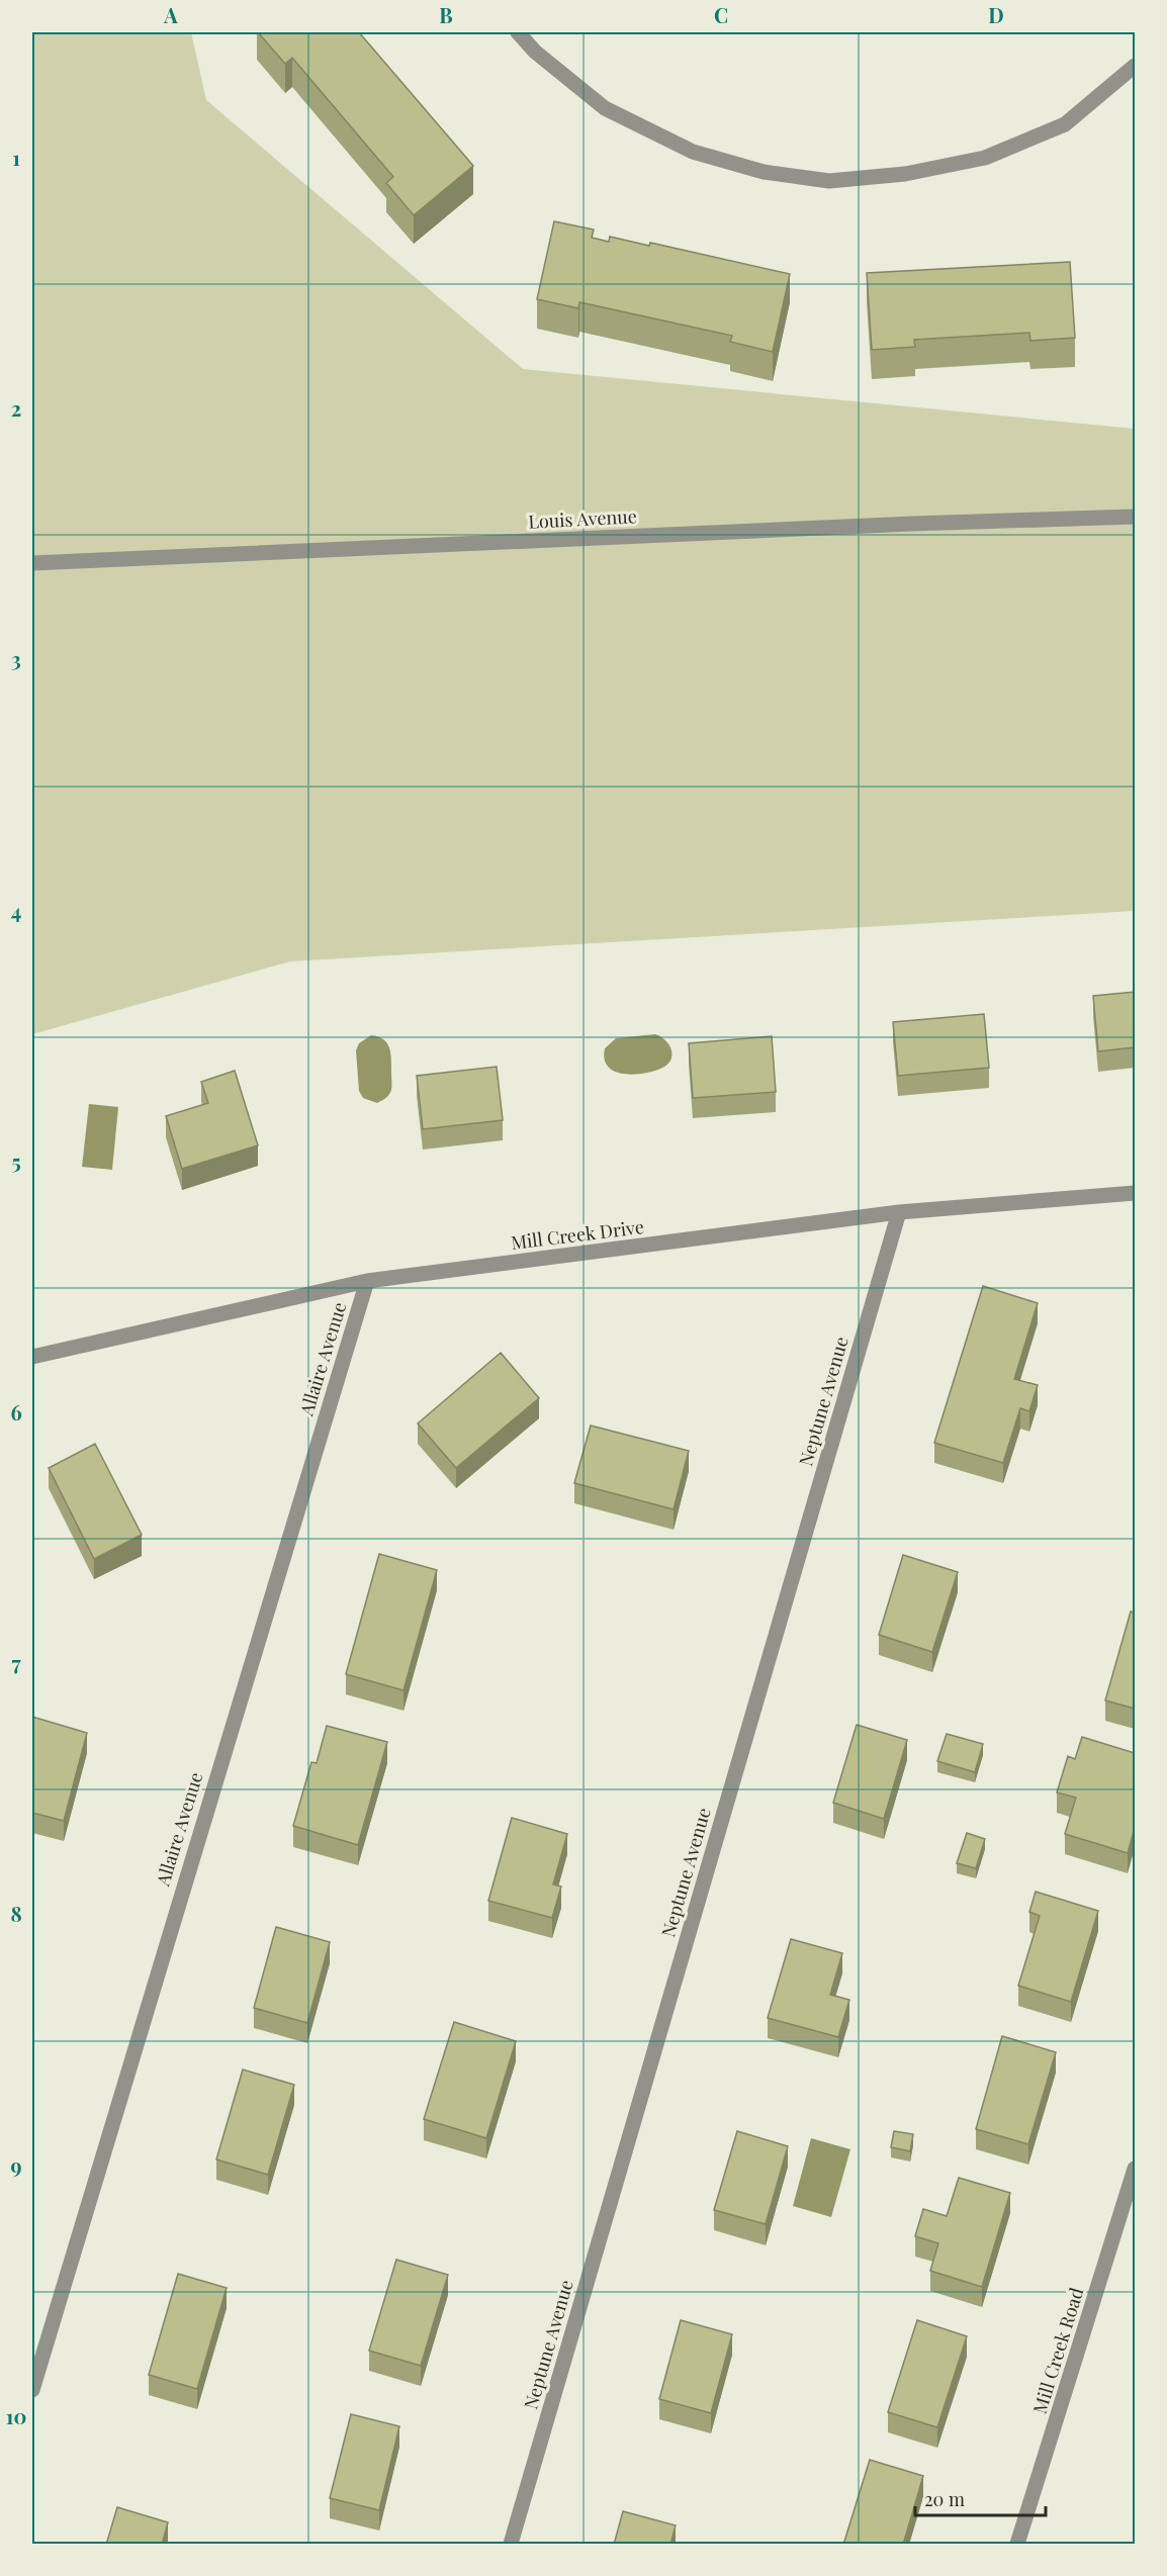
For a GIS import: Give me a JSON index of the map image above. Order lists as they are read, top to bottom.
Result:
{
  "streets": {
    "street": [
      "Louis Avenue",
      "Mill Creek Drive",
      "Allaire Avenue",
      "Neptune Avenue",
      "Mill Creek Road"
    ]
  },
  "crossings": [
    ["Mill Creek Drive", "Allaire Avenue"],
    ["Mill Creek Drive", "Neptune Avenue"]
  ],
  "scale_bar": "20 m",
  "grid": {
    "columns": [
      "A",
      "B",
      "C",
      "D"
    ],
    "rows": [
      "1",
      "2",
      "3",
      "4",
      "5",
      "6",
      "7",
      "8",
      "9",
      "10"
    ]
  }
}
